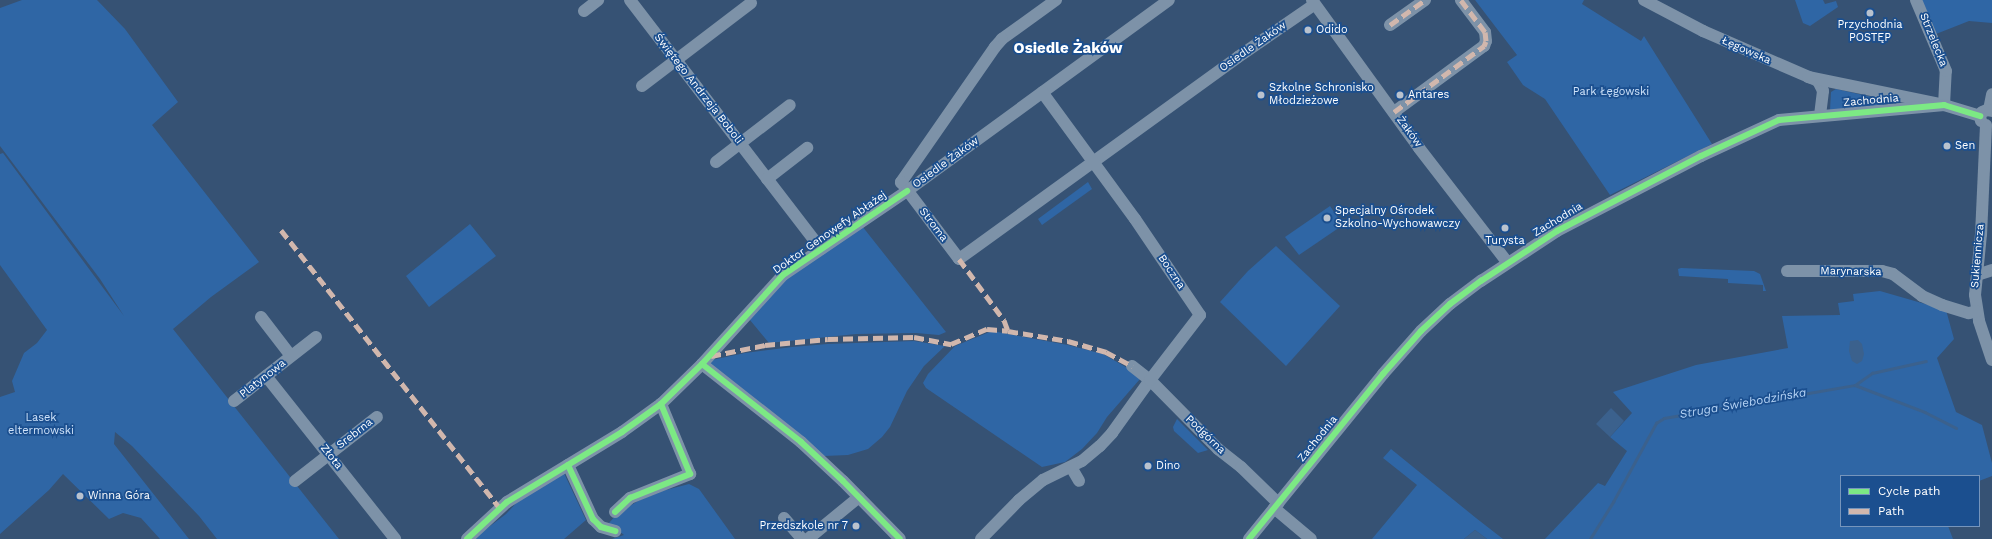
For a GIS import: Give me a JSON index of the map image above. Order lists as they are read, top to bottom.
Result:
{
  "streets": {
    "street": [
      "Strzelecka",
      "Osiedle Żaków",
      "Łęgowska",
      "Świętego Andrzeja Boboli",
      "Zachodnia",
      "Żaków",
      "Stroma",
      "Doktor Genowefy Abłażej",
      "Sukiennicza",
      "Boczna",
      "Marynarska",
      "Platynowa",
      "Srebrna",
      "Podgórna",
      "Złota"
    ]
  },
  "crossings": [
    ["Strzelecka", "Zachodnia"],
    ["Osiedle Żaków", "Żaków"],
    ["Osiedle Żaków", "Stroma"],
    ["Osiedle Żaków", "Doktor Genowefy Abłażej"],
    ["Osiedle Żaków", "Boczna"],
    ["Łęgowska", "Zachodnia"],
    ["Świętego Andrzeja Boboli", "Doktor Genowefy Abłażej"],
    ["Zachodnia", "Żaków"],
    ["Zachodnia", "Sukiennicza"],
    ["Zachodnia", "Podgórna"],
    ["Stroma", "Doktor Genowefy Abłażej"],
    ["Sukiennicza", "Marynarska"],
    ["Boczna", "Podgórna"],
    ["Platynowa", "Złota"],
    ["Srebrna", "Złota"]
  ],
  "districts": ["Osiedle Żaków"],
  "water": ["Struga Świebodzińska"],
  "parks": ["Park Łęgowski", "Lasek eltermowski"],
  "places": [
    "Przychodnia POSTĘP",
    "Odido",
    "Szkolne Schronisko Młodzieżowe",
    "Antares",
    "Sen",
    "Specjalny Ośrodek Szkolno-Wychowawczy",
    "Turysta",
    "Dino",
    "Winna Góra",
    "Przedszkole nr 7"
  ],
  "legend": ["Cycle path", "Path"]
}
